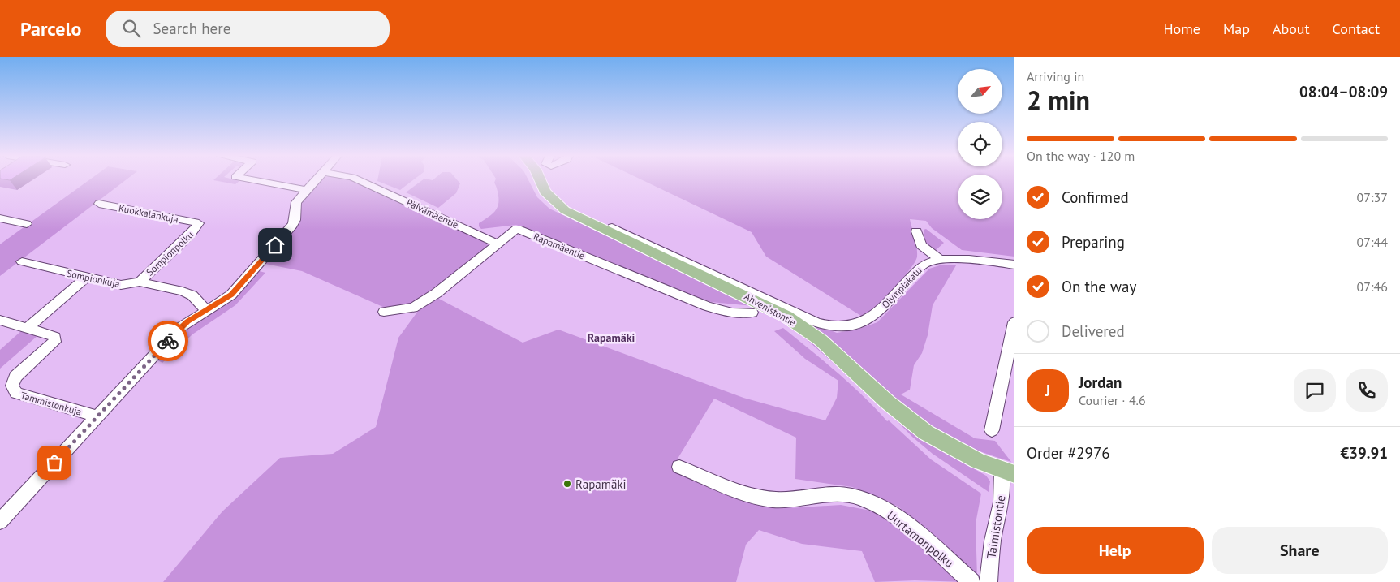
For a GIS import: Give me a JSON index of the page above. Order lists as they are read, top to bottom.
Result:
{
  "streets": {
    "main road": ["Ahvenistontie"],
    "street": [
      "Kuokkalankuja",
      "Päivämäentie",
      "Rapamäentie",
      "Sompionpolku",
      "Sompionkuja",
      "Olympiakatu",
      "Tammistonkuja",
      "Taimistontie",
      "Uurtamonpolku"
    ]
  },
  "crossings": [
    ["Kuokkalankuja", "Sompionpolku"],
    ["Päivämäentie", "Rapamäentie"],
    ["Sompionpolku", "Sompionkuja"],
    ["Ahvenistontie", "Taimistontie"]
  ],
  "districts": ["Rapamäki"],
  "places": ["Rapamäki"],
  "north": "top right",
  "page": {
    "header": "Parcelo",
    "search": "Search here",
    "nav": [
      "Home",
      "Map",
      "About",
      "Contact"
    ],
    "heading": ["2 min", "Arriving in", "08:04–08:09"],
    "panel": [
      "Jordan",
      "Courier · 4.6",
      "Order #2976",
      "€39.91"
    ],
    "bar": "On the way · 120 m",
    "list": [
      ["Confirmed", "07:37"],
      ["Preparing", "07:44"],
      ["On the way", "07:46"],
      "Delivered"
    ],
    "round": "J",
    "buttons": ["Help", "Share"]
  }
}
